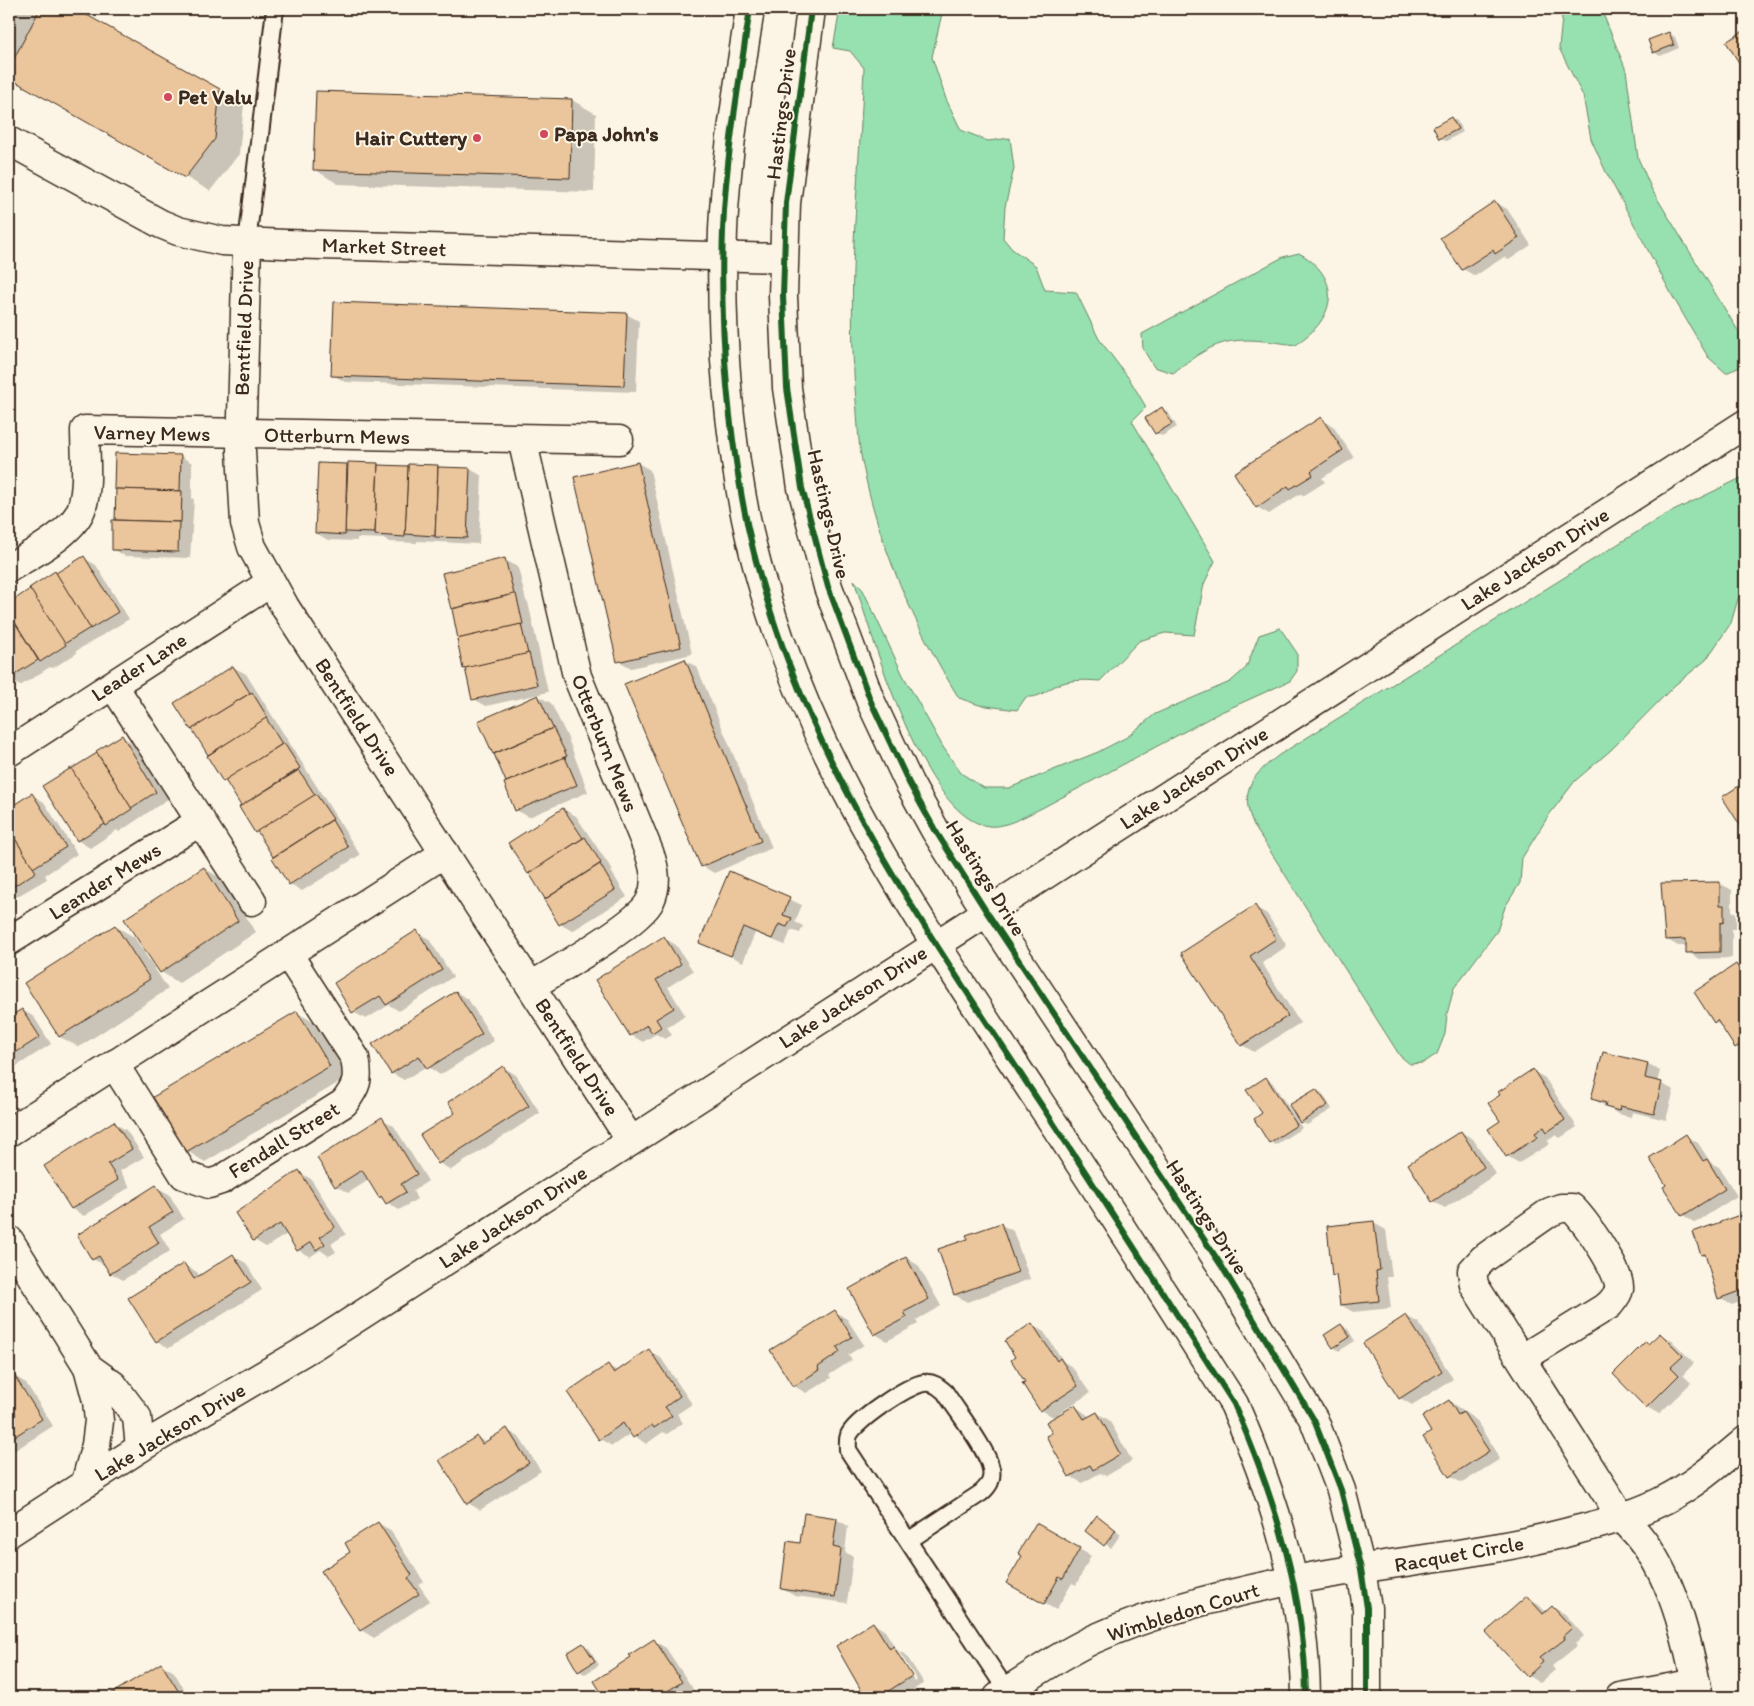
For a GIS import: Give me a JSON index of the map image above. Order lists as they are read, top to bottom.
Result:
{
  "streets": {
    "street": [
      "Hastings Drive",
      "Market Street",
      "Bentfield Drive",
      "Varney Mews",
      "Otterburn Mews",
      "Lake Jackson Drive",
      "Leader Lane",
      "Leander Mews",
      "Fendall Street",
      "Racquet Circle",
      "Wimbledon Court"
    ]
  },
  "crossings": [
    ["Hastings Drive", "Market Street"],
    ["Hastings Drive", "Lake Jackson Drive"],
    ["Hastings Drive", "Racquet Circle"],
    ["Market Street", "Bentfield Drive"],
    ["Bentfield Drive", "Varney Mews"],
    ["Bentfield Drive", "Otterburn Mews"],
    ["Bentfield Drive", "Lake Jackson Drive"],
    ["Bentfield Drive", "Leader Lane"],
    ["Varney Mews", "Otterburn Mews"],
    ["Racquet Circle", "Wimbledon Court"]
  ],
  "places": ["Pet Valu", "Papa John's", "Hair Cuttery"]
}
